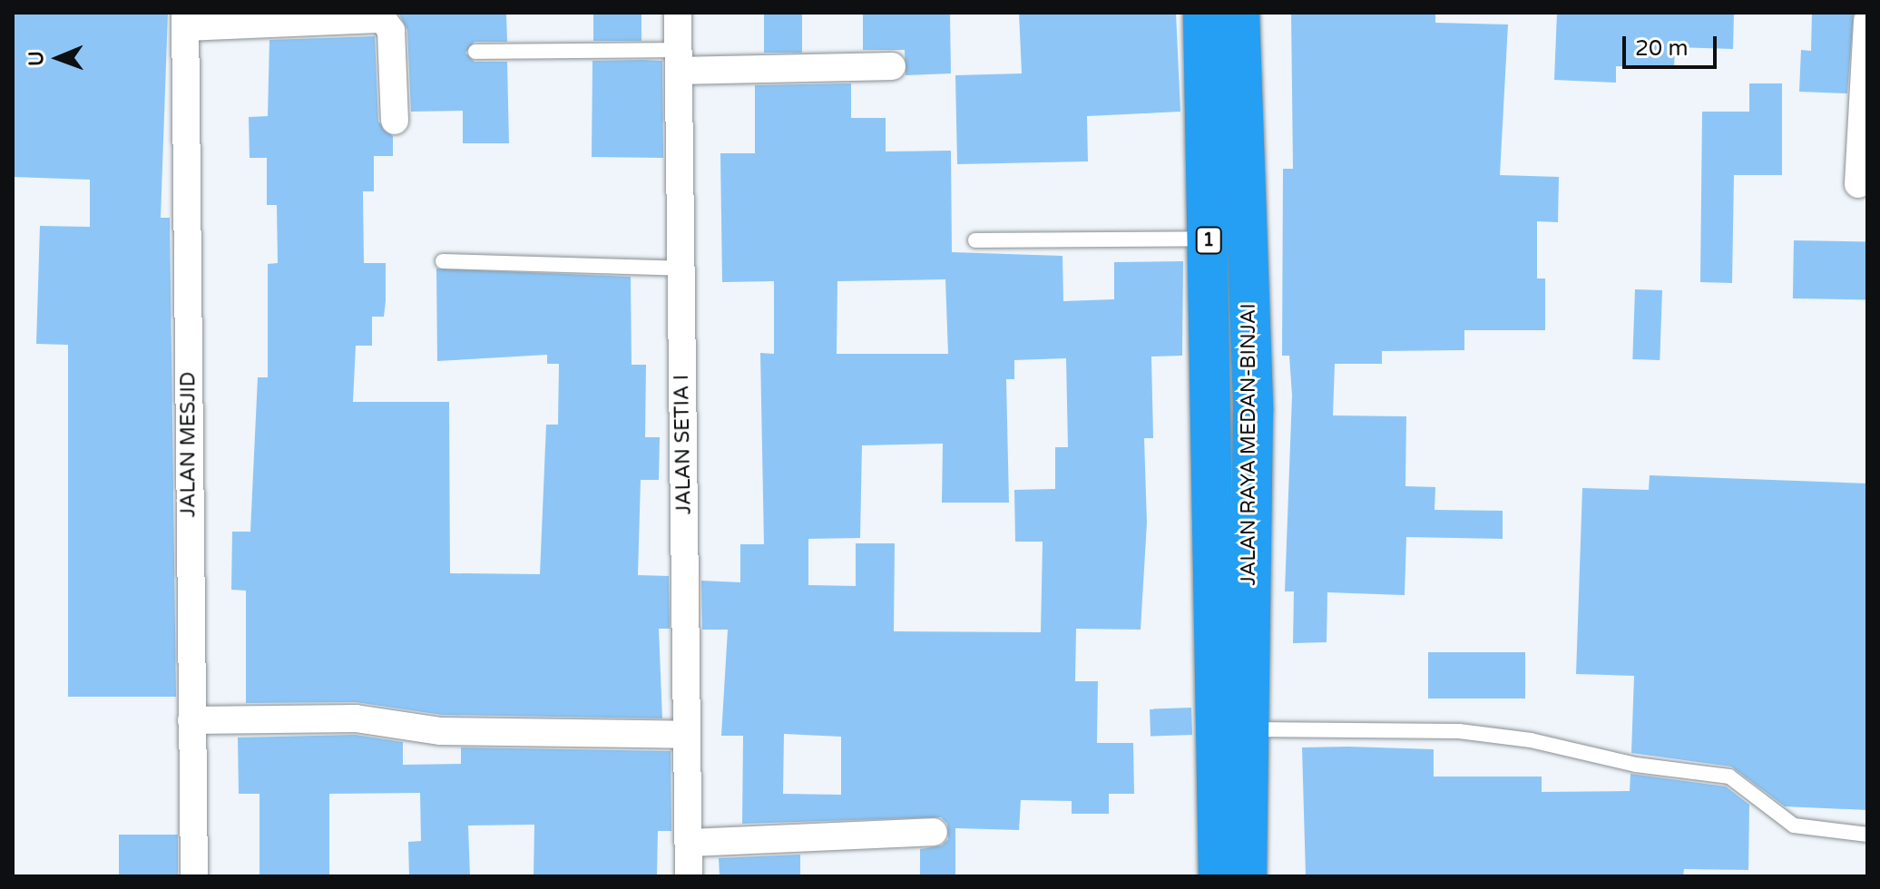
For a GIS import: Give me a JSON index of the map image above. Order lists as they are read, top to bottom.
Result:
{
  "streets": {
    "highway": ["1", "JALAN RAYA MEDAN-BINJAI"],
    "street": ["JALAN MESJID", "JALAN SETIA I"]
  },
  "scale_bar": "20 m",
  "north": "left"
}
